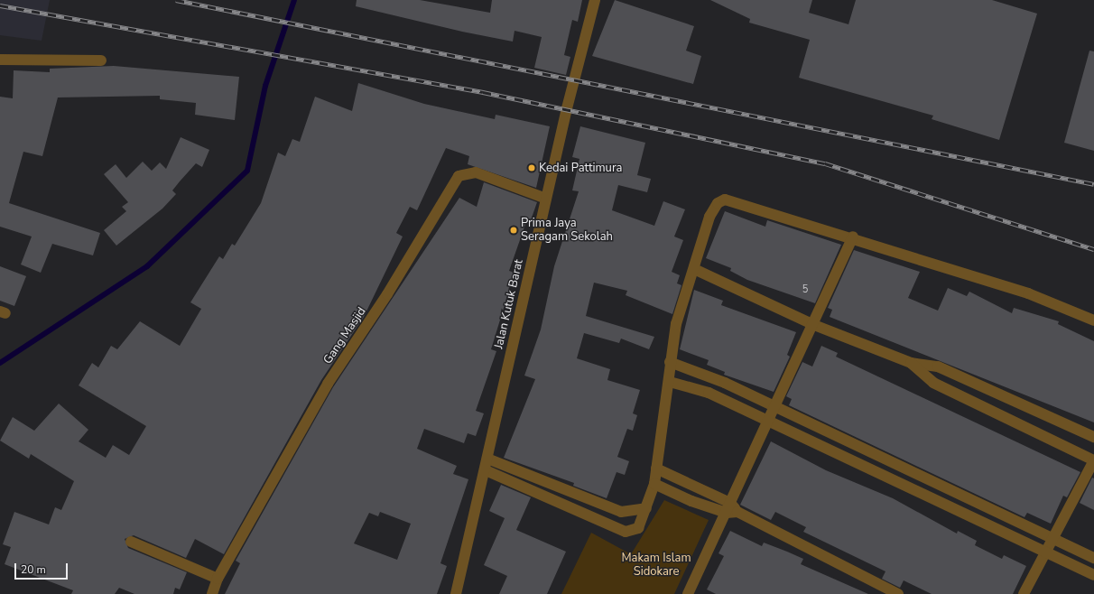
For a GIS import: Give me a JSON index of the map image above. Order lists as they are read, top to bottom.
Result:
{
  "streets": {
    "street": ["Jalan Kutuk Barat", "Gang Masjid"]
  },
  "crossings": [
    ["Jalan Kutuk Barat", "Gang Masjid"]
  ],
  "parks": ["Makam Islam Sidokare"],
  "places": ["Kedai Pattimura", "Prima Jaya Seragam Sekolah"],
  "house_numbers": ["5"],
  "scale_bar": "20 m"
}
